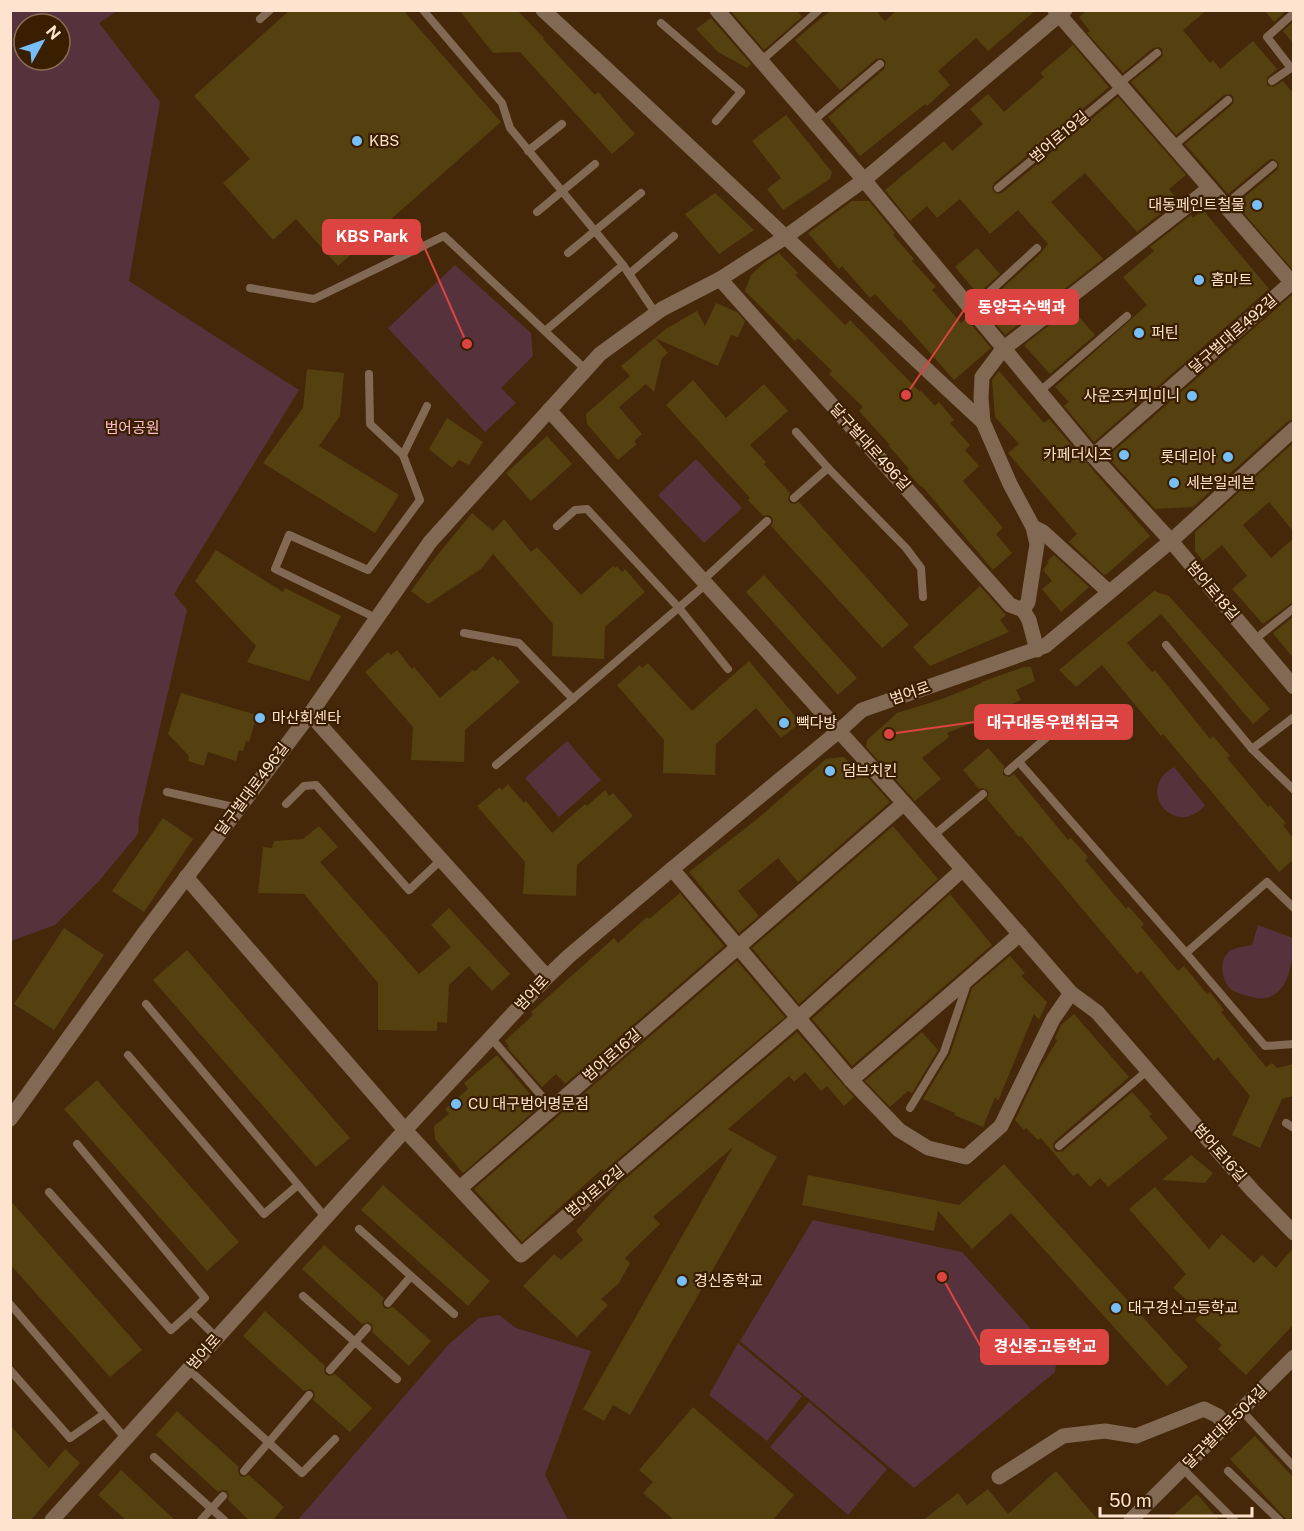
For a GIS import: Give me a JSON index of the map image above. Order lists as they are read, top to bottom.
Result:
{
  "streets": {
    "street": [
      "달구벌대로492길",
      "달구벌대로496길",
      "범어로18길",
      "범어로",
      "범어로16길",
      "범어로12길",
      "달구벌대로504길"
    ],
    "lane": ["범어로19길"]
  },
  "crossings": [
    ["달구벌대로496길", "범어로12길"],
    ["범어로18길", "범어로"],
    ["범어로", "범어로16길"],
    ["범어로", "범어로12길"],
    ["범어로16길", "범어로12길"]
  ],
  "parks": ["범어공원"],
  "places": [
    "KBS",
    "대동페인트철물",
    "홈마트",
    "퍼틴",
    "KBS Park",
    "동양국수백과",
    "사운즈커피미니",
    "카페더시즈",
    "롯데리아",
    "세븐일레븐",
    "마산회센타",
    "빽다방",
    "대구대동우편취급국",
    "덤브치킨",
    "CU 대구범어명문점",
    "경신중고등학교",
    "경신중학교",
    "대구경신고등학교"
  ],
  "scale_bar": "50 m",
  "north": "top right"
}
